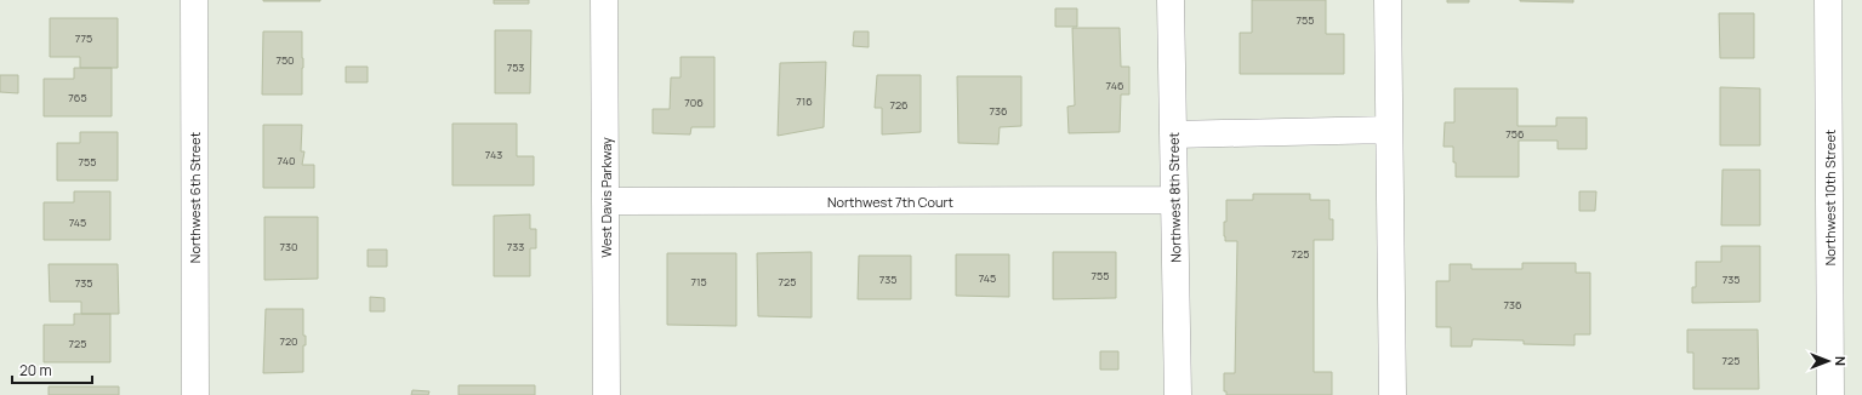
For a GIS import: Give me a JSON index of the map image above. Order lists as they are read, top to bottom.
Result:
{
  "streets": {
    "street": [
      "Northwest 6th Street",
      "West Davis Parkway",
      "Northwest 8th Street",
      "Northwest 10th Street",
      "Northwest 7th Court"
    ]
  },
  "crossings": [
    ["West Davis Parkway", "Northwest 7th Court"],
    ["Northwest 8th Street", "Northwest 7th Court"]
  ],
  "house_numbers": [
    "755",
    "775",
    "750",
    "753",
    "746",
    "765",
    "716",
    "706",
    "726",
    "736",
    "756",
    "743",
    "740",
    "755",
    "745",
    "730",
    "733",
    "725",
    "755",
    "745",
    "735",
    "735",
    "715",
    "725",
    "735",
    "736",
    "720",
    "725",
    "725"
  ],
  "scale_bar": "20 m",
  "north": "right"
}
